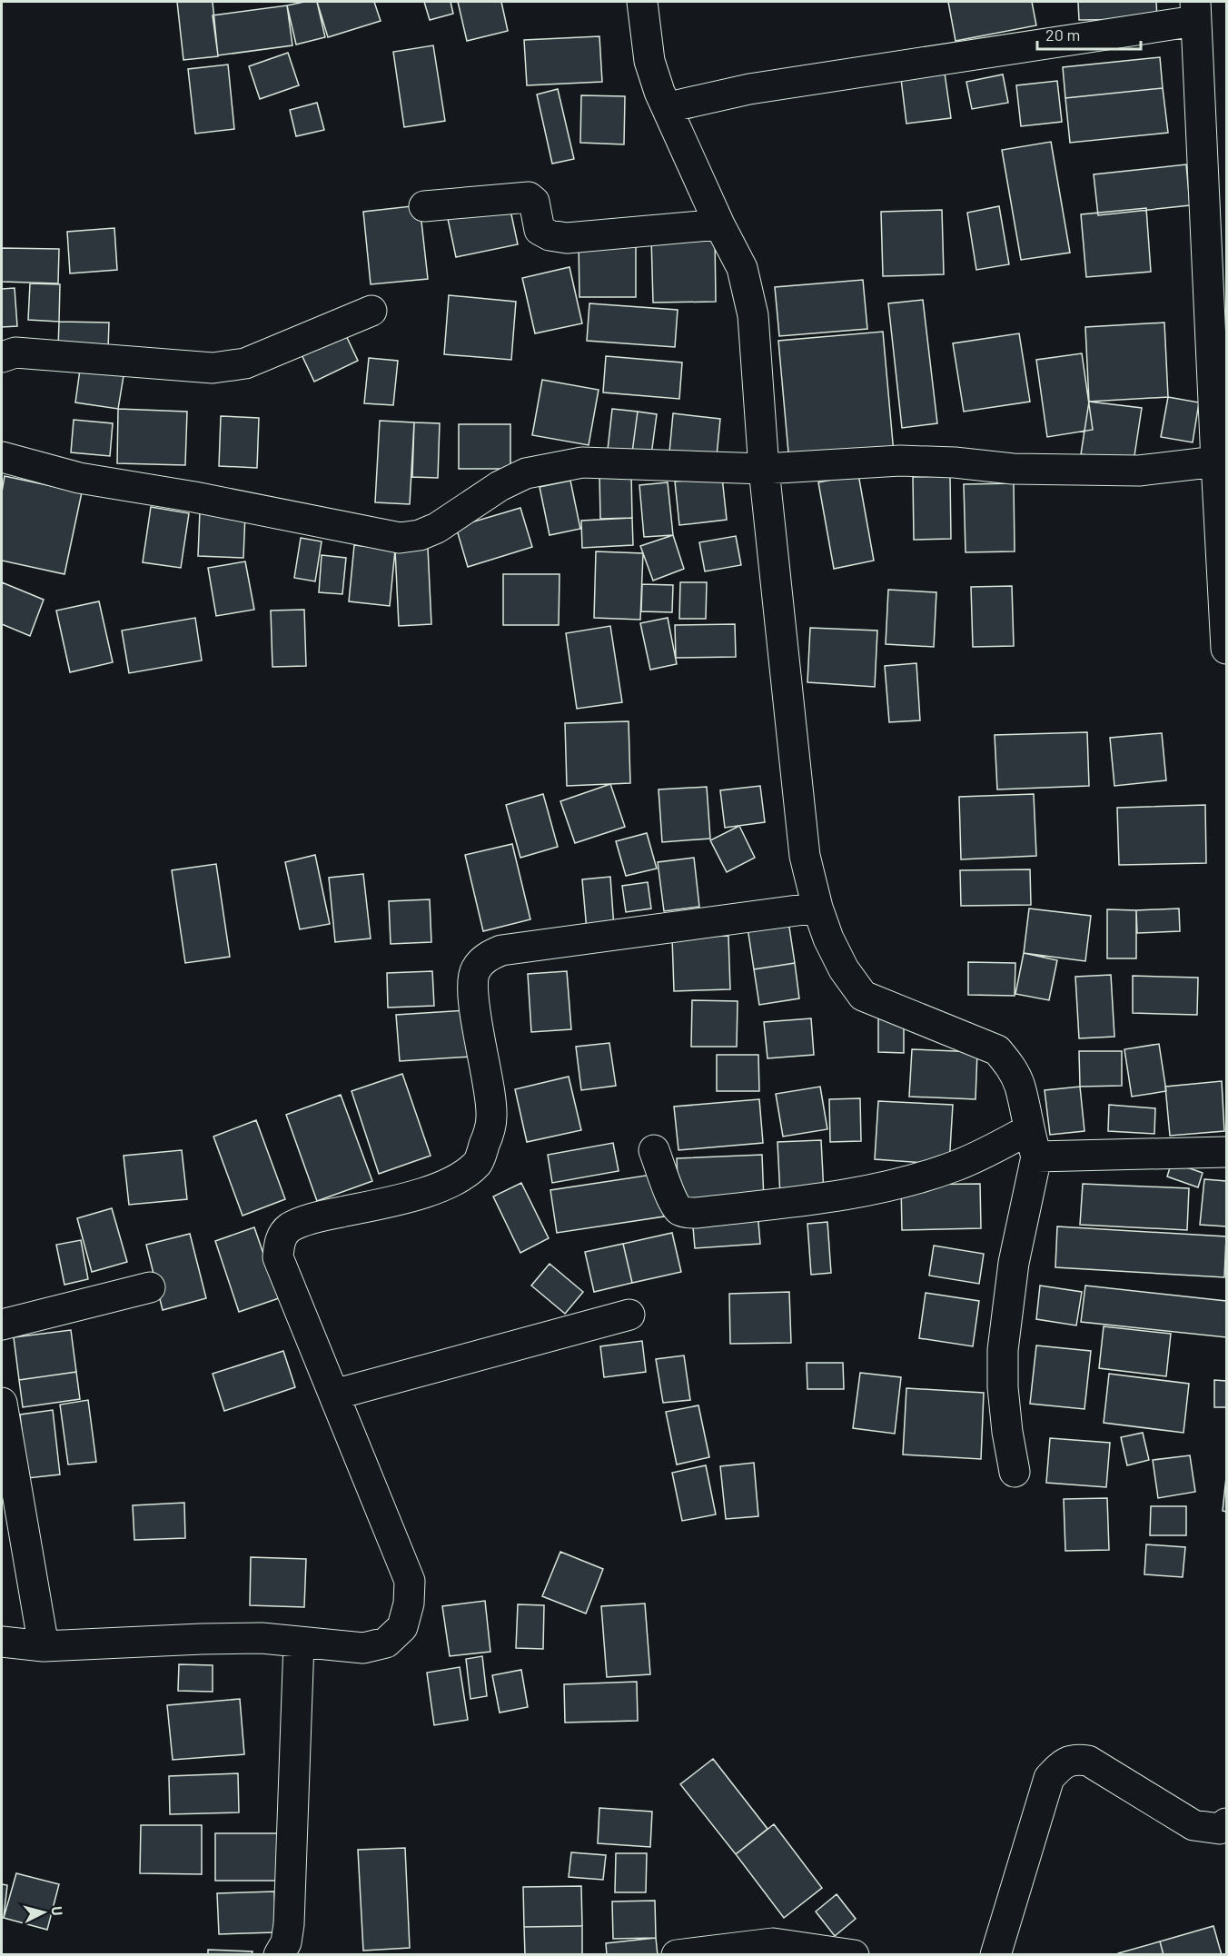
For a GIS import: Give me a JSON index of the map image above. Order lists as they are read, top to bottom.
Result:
{
  "scale_bar": "20 m",
  "north": "right"
}
